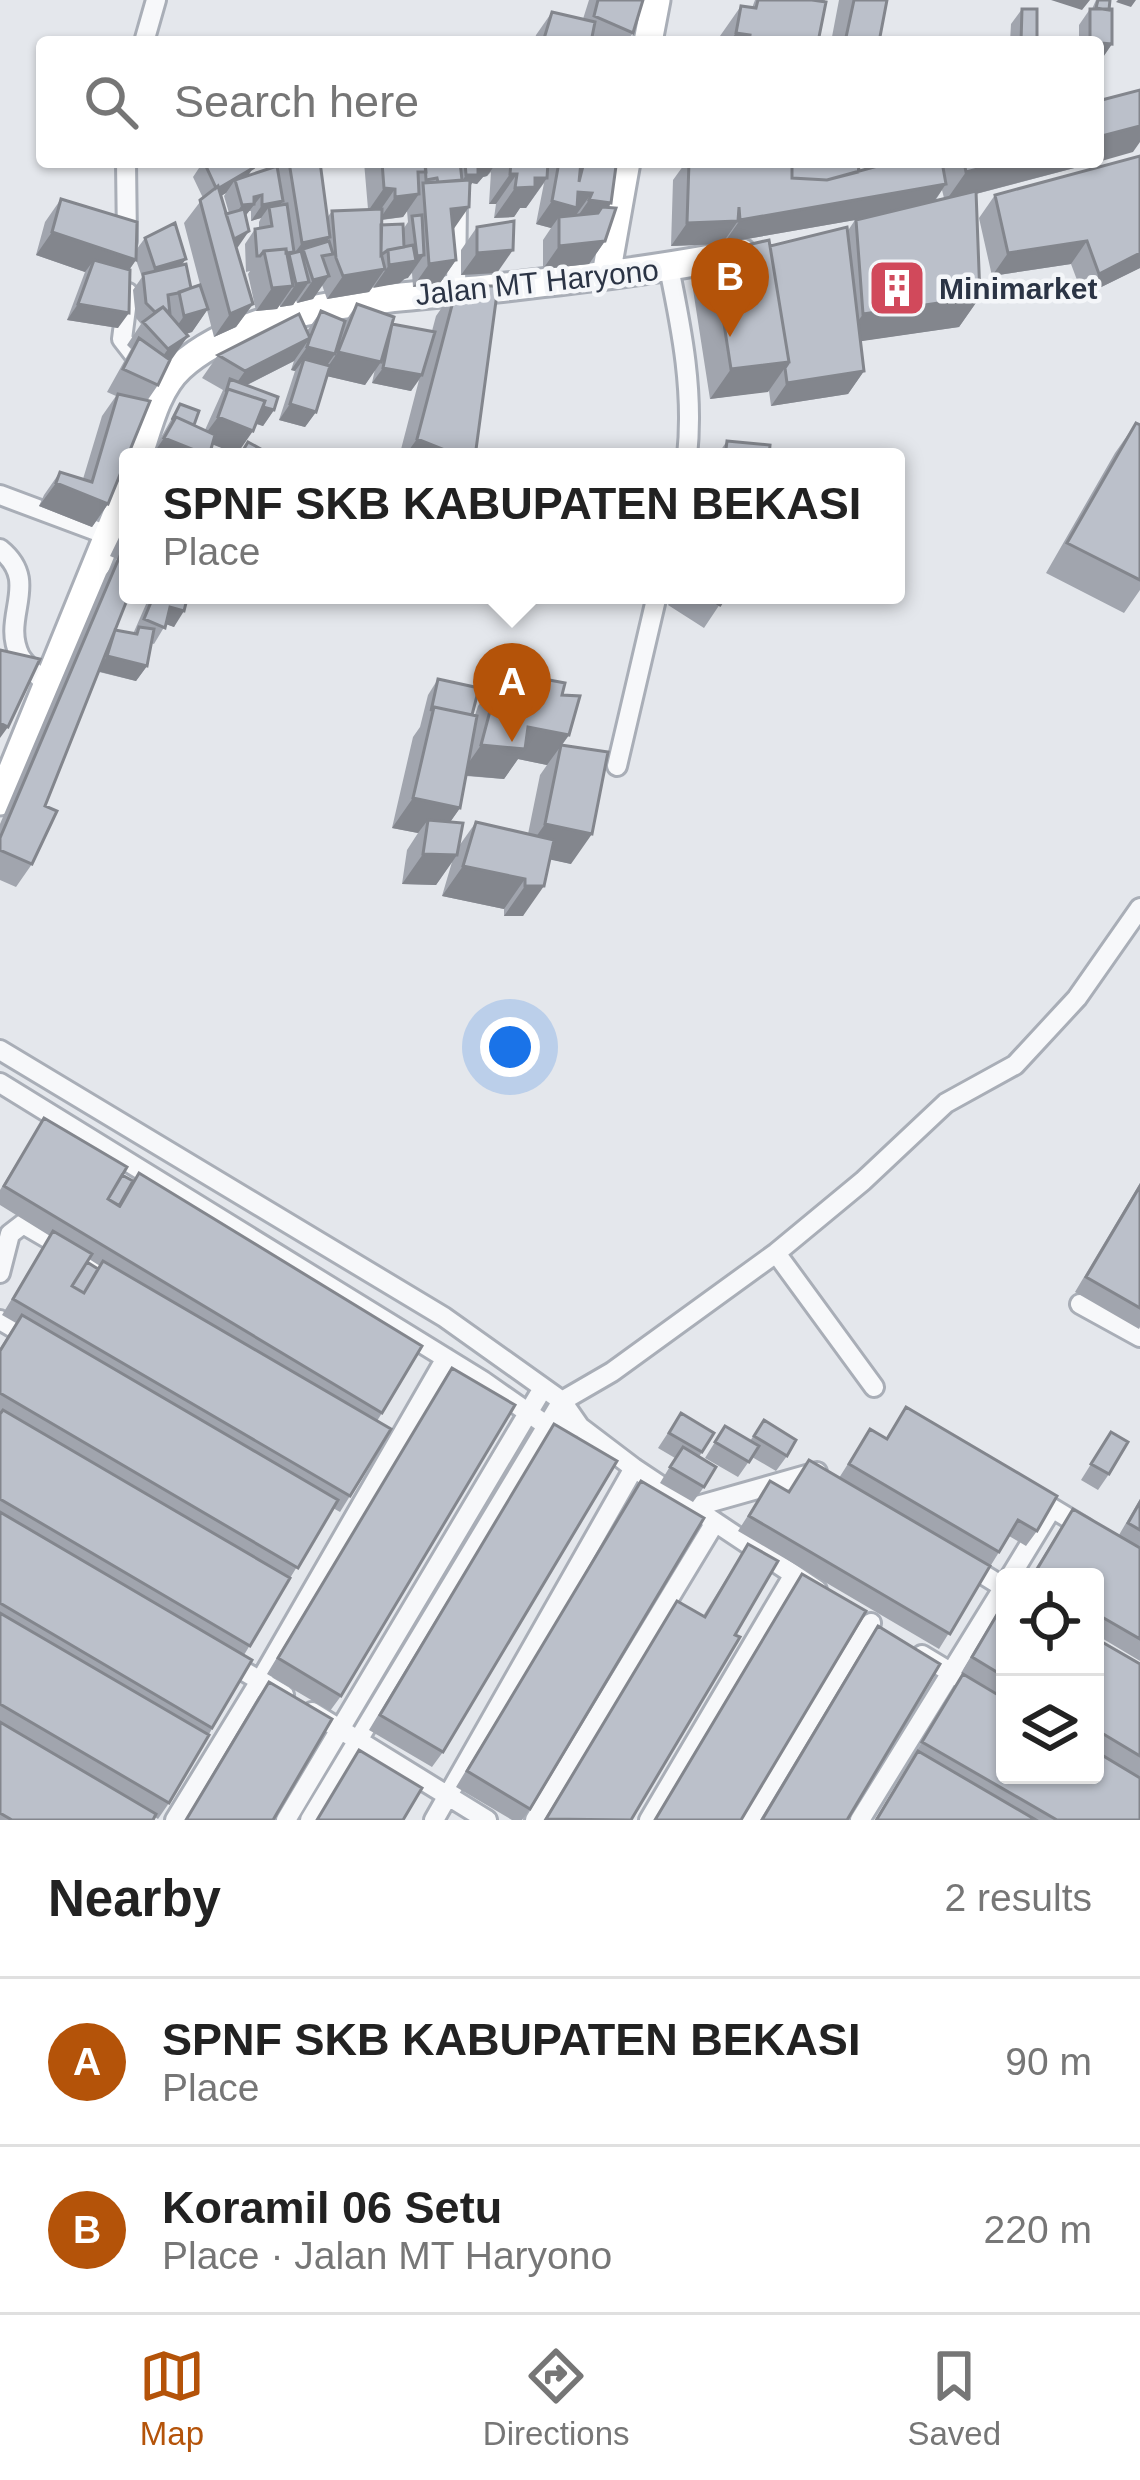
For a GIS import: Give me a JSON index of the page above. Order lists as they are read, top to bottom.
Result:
{
  "streets": {
    "main road": ["Jalan MT Haryono"]
  },
  "places": {
    "building": ["Minimarket"]
  },
  "page": {
    "search": "Search here",
    "pins": ["B", "A"],
    "popup": ["SPNF SKB KABUPATEN BEKASI", "Place"],
    "heading": ["Nearby", "2 results"],
    "list": [
      {
        "mark": "A",
        "name": "SPNF SKB KABUPATEN BEKASI",
        "note": "Place",
        "value": "90 m"
      },
      {
        "mark": "B",
        "name": "Koramil 06 Setu",
        "note": "Place · Jalan MT Haryono",
        "value": "220 m"
      }
    ],
    "nav": ["Map", "Directions", "Saved"]
  }
}
